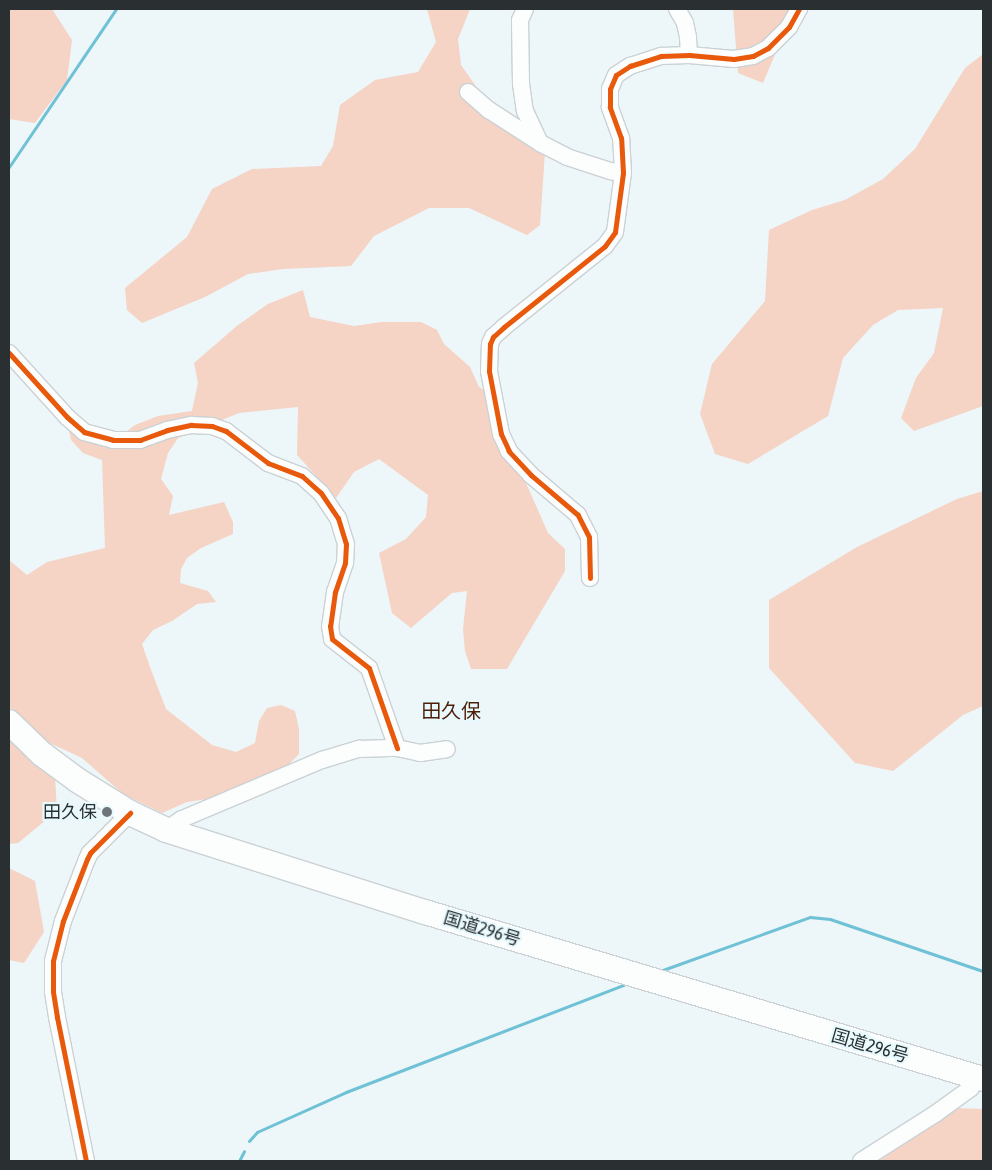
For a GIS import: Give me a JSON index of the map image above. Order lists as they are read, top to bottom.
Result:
{
  "streets": {
    "highway": ["国道296号"]
  },
  "districts": ["田久保"],
  "places": ["田久保"]
}
